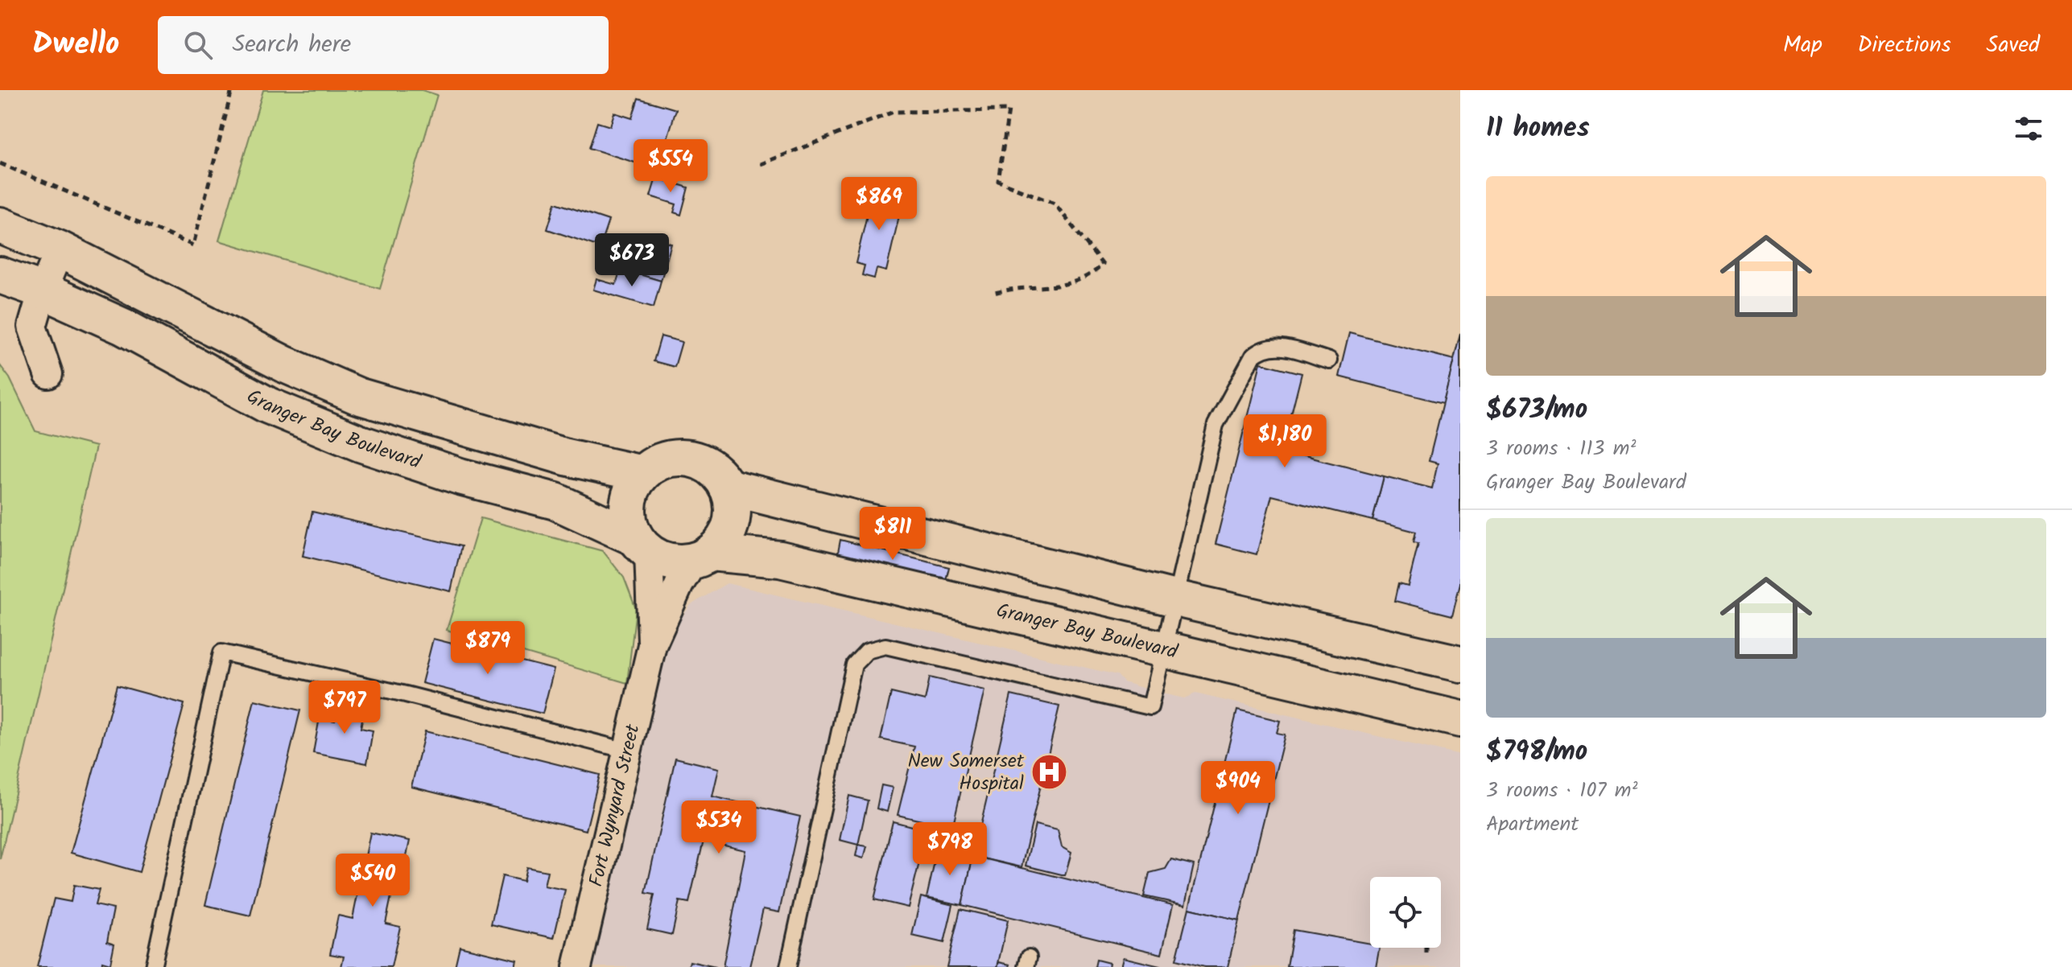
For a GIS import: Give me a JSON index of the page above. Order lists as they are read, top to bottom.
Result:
{
  "streets": {
    "street": ["Granger Bay Boulevard", "Fort Wynyard Street"]
  },
  "crossings": [
    ["Granger Bay Boulevard", "Fort Wynyard Street"]
  ],
  "places": {
    "hospital": ["New Somerset Hospital"]
  },
  "page": {
    "header": "Dwello",
    "search": "Search here",
    "nav": ["Map", "Directions", "Saved"],
    "heading": "11 homes",
    "price": [
      "$554",
      "$869",
      "$673",
      "$1,180",
      "$811",
      "$879",
      "$797",
      "$904",
      "$534",
      "$798",
      "$540"
    ],
    "list": [
      {
        "name": "$673/mo",
        "note": "3 rooms · 113 m² · Granger Bay Boulevard"
      },
      {
        "name": "$798/mo",
        "note": "3 rooms · 107 m² · Apartment"
      }
    ]
  }
}
